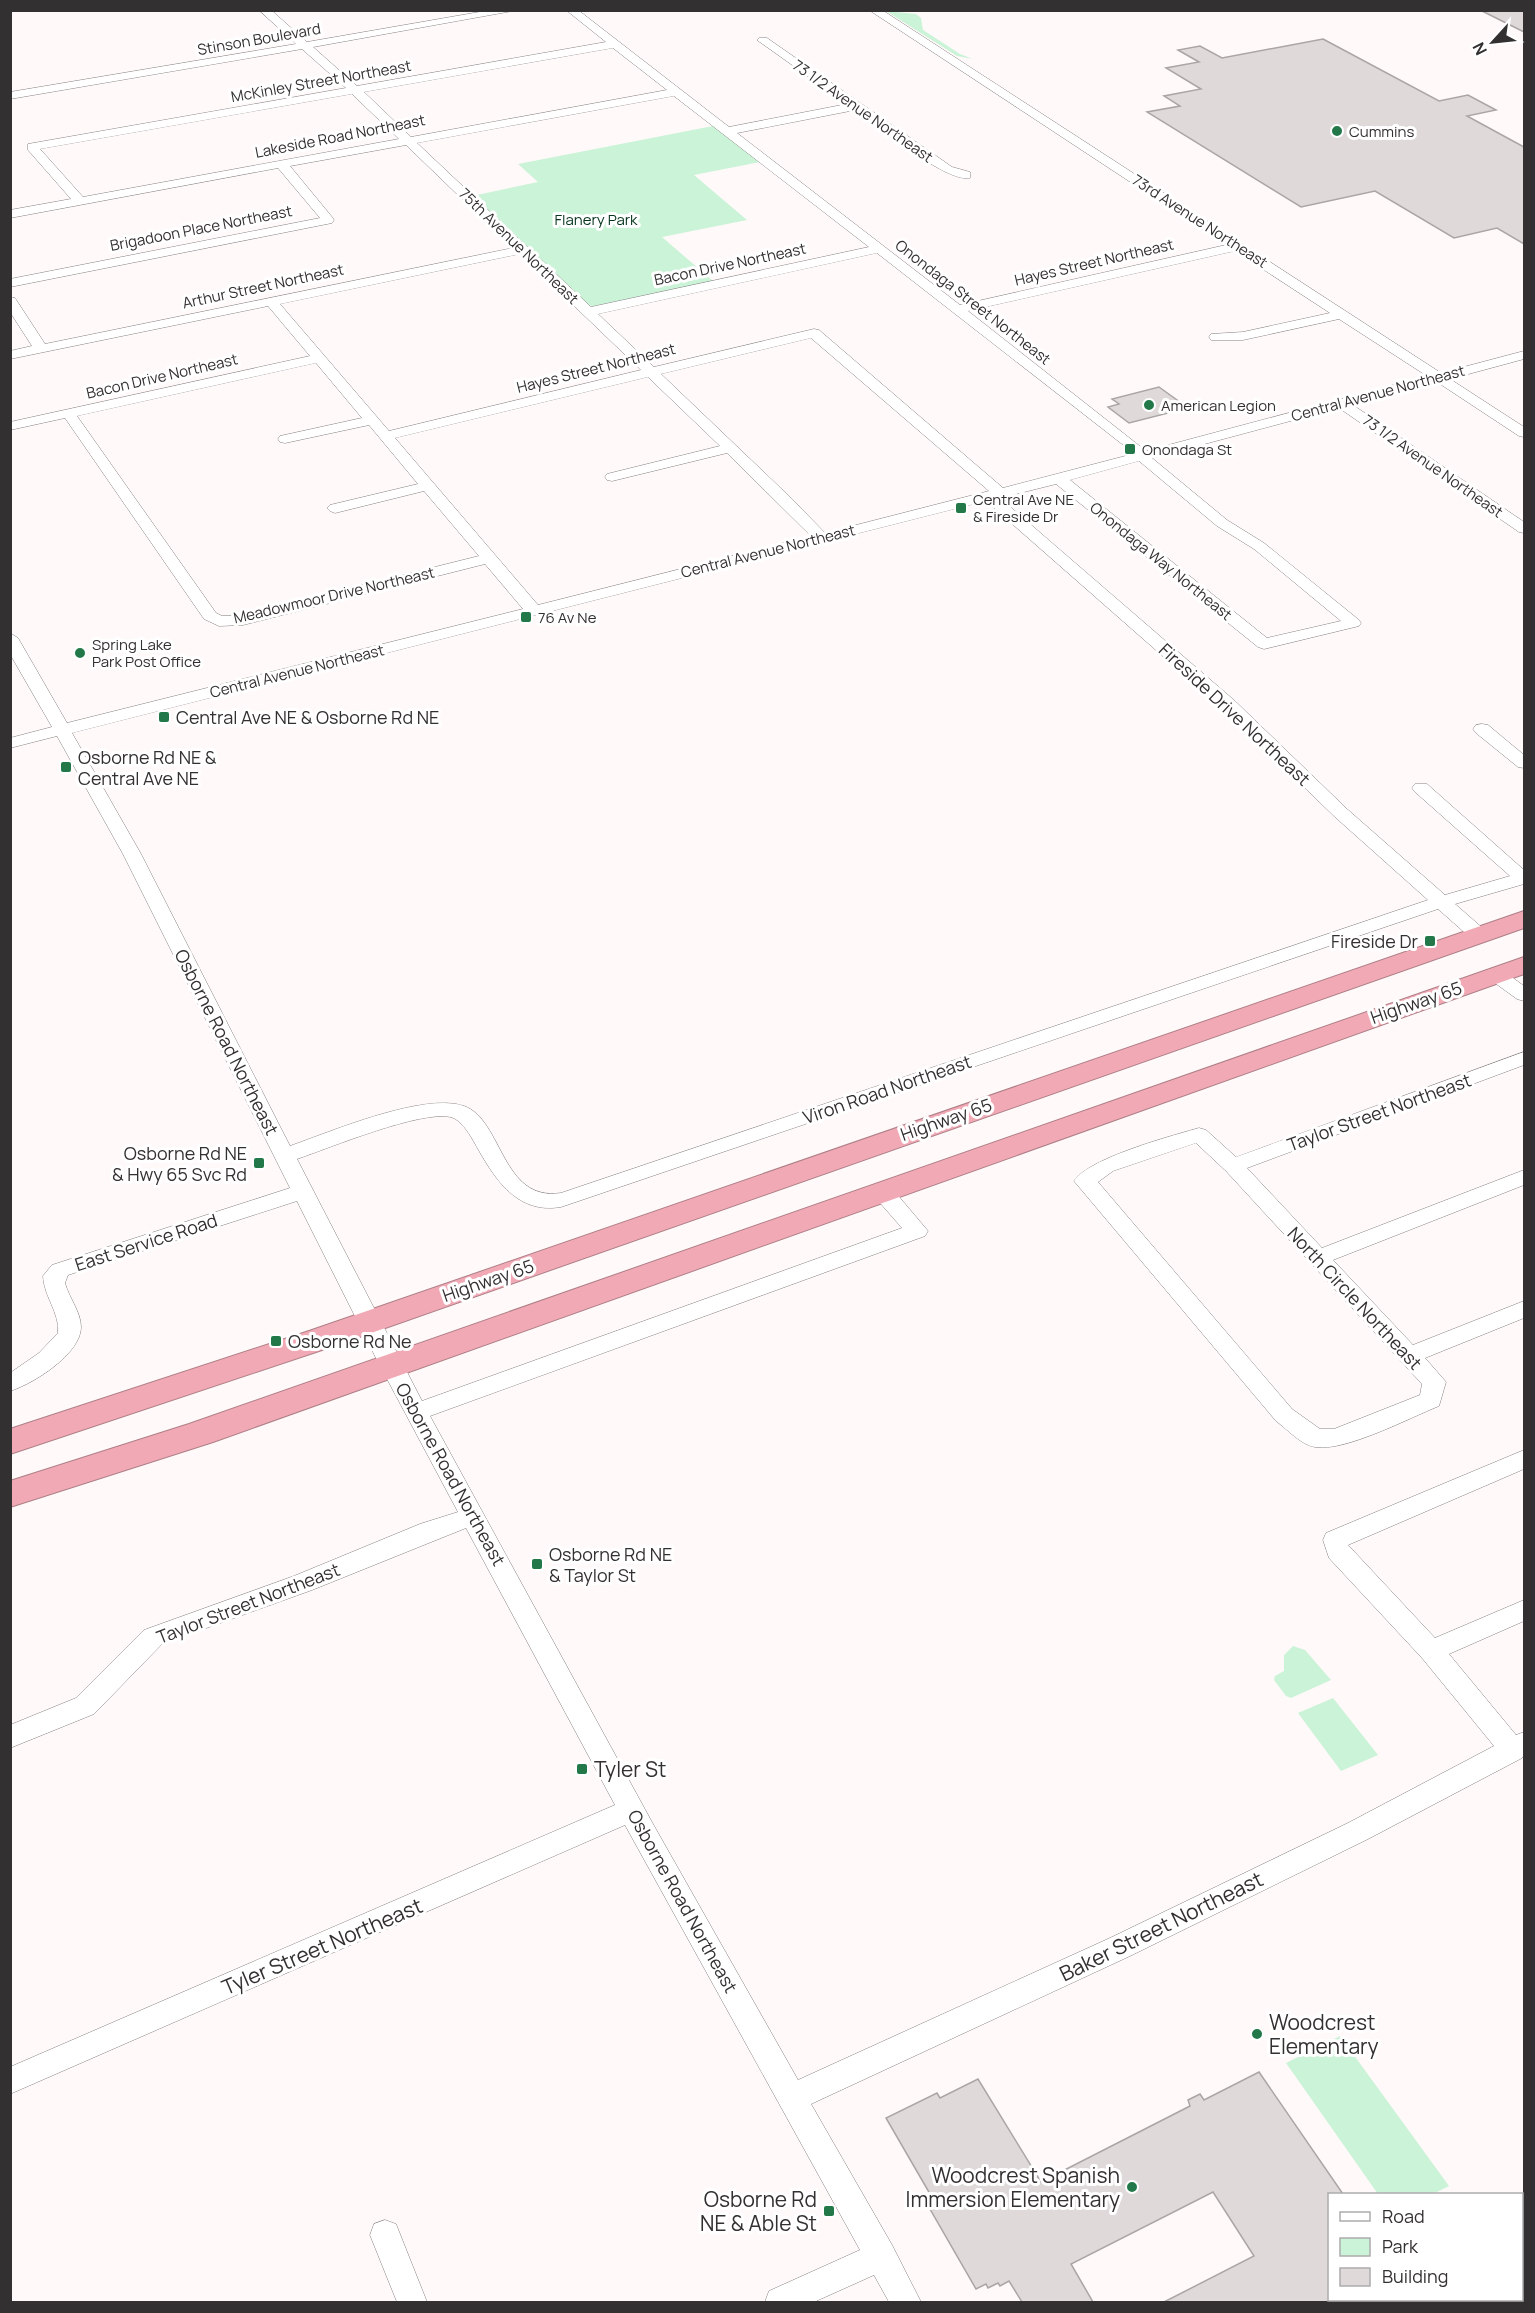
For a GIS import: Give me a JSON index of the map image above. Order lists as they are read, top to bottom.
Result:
{
  "streets": {
    "highway": ["Highway 65"],
    "street": [
      "Stinson Boulevard",
      "McKinley Street Northeast",
      "73 1/2 Avenue Northeast",
      "Lakeside Road Northeast",
      "73rd Avenue Northeast",
      "Brigadoon Place Northeast",
      "75th Avenue Northeast",
      "Hayes Street Northeast",
      "Bacon Drive Northeast",
      "Arthur Street Northeast",
      "Onondaga Street Northeast",
      "Central Avenue Northeast",
      "Onondaga Way Northeast",
      "Meadowmoor Drive Northeast",
      "Fireside Drive Northeast",
      "Osborne Road Northeast",
      "Viron Road Northeast",
      "Taylor Street Northeast",
      "East Service Road",
      "North Circle Northeast",
      "Baker Street Northeast",
      "Tyler Street Northeast"
    ]
  },
  "crossings": [
    ["Stinson Boulevard", "75th Avenue Northeast"],
    ["McKinley Street Northeast", "Lakeside Road Northeast"],
    ["McKinley Street Northeast", "75th Avenue Northeast"],
    ["McKinley Street Northeast", "Onondaga Street Northeast"],
    ["73 1/2 Avenue Northeast", "Central Avenue Northeast"],
    ["Lakeside Road Northeast", "Brigadoon Place Northeast"],
    ["Lakeside Road Northeast", "75th Avenue Northeast"],
    ["Lakeside Road Northeast", "Onondaga Street Northeast"],
    ["73rd Avenue Northeast", "Hayes Street Northeast"],
    ["73rd Avenue Northeast", "Central Avenue Northeast"],
    ["75th Avenue Northeast", "Hayes Street Northeast"],
    ["75th Avenue Northeast", "Bacon Drive Northeast"],
    ["75th Avenue Northeast", "Arthur Street Northeast"],
    ["75th Avenue Northeast", "Central Avenue Northeast"],
    ["Hayes Street Northeast", "Onondaga Street Northeast"],
    ["Hayes Street Northeast", "Fireside Drive Northeast"],
    ["Bacon Drive Northeast", "Onondaga Street Northeast"],
    ["Bacon Drive Northeast", "Meadowmoor Drive Northeast"],
    ["Onondaga Street Northeast", "Central Avenue Northeast"],
    ["Onondaga Street Northeast", "Onondaga Way Northeast"],
    ["Central Avenue Northeast", "Onondaga Way Northeast"],
    ["Central Avenue Northeast", "Fireside Drive Northeast"],
    ["Central Avenue Northeast", "Osborne Road Northeast"],
    ["Fireside Drive Northeast", "Highway 65"],
    ["Fireside Drive Northeast", "Viron Road Northeast"],
    ["Highway 65", "Osborne Road Northeast"],
    ["Osborne Road Northeast", "Viron Road Northeast"],
    ["Osborne Road Northeast", "Taylor Street Northeast"],
    ["Osborne Road Northeast", "East Service Road"],
    ["Osborne Road Northeast", "Baker Street Northeast"],
    ["Osborne Road Northeast", "Tyler Street Northeast"],
    ["Taylor Street Northeast", "North Circle Northeast"]
  ],
  "parks": ["Flanery Park"],
  "places": {
    "other": [
      "Cummins",
      "American Legion",
      "Spring Lake Park Post Office",
      "Woodcrest Elementary",
      "Woodcrest Spanish Immersion Elementary"
    ],
    "transit": [
      "Onondaga St",
      "Central Ave NE & Fireside Dr",
      "76 Av Ne",
      "Central Ave NE & Osborne Rd NE",
      "Osborne Rd NE & Central Ave NE",
      "Fireside Dr",
      "Osborne Rd NE & Hwy 65 Svc Rd",
      "Osborne Rd Ne",
      "Osborne Rd NE & Taylor St",
      "Tyler St",
      "Osborne Rd NE & Able St"
    ]
  },
  "legend": ["Road", "Park", "Building"],
  "north": "bottom left"
}
